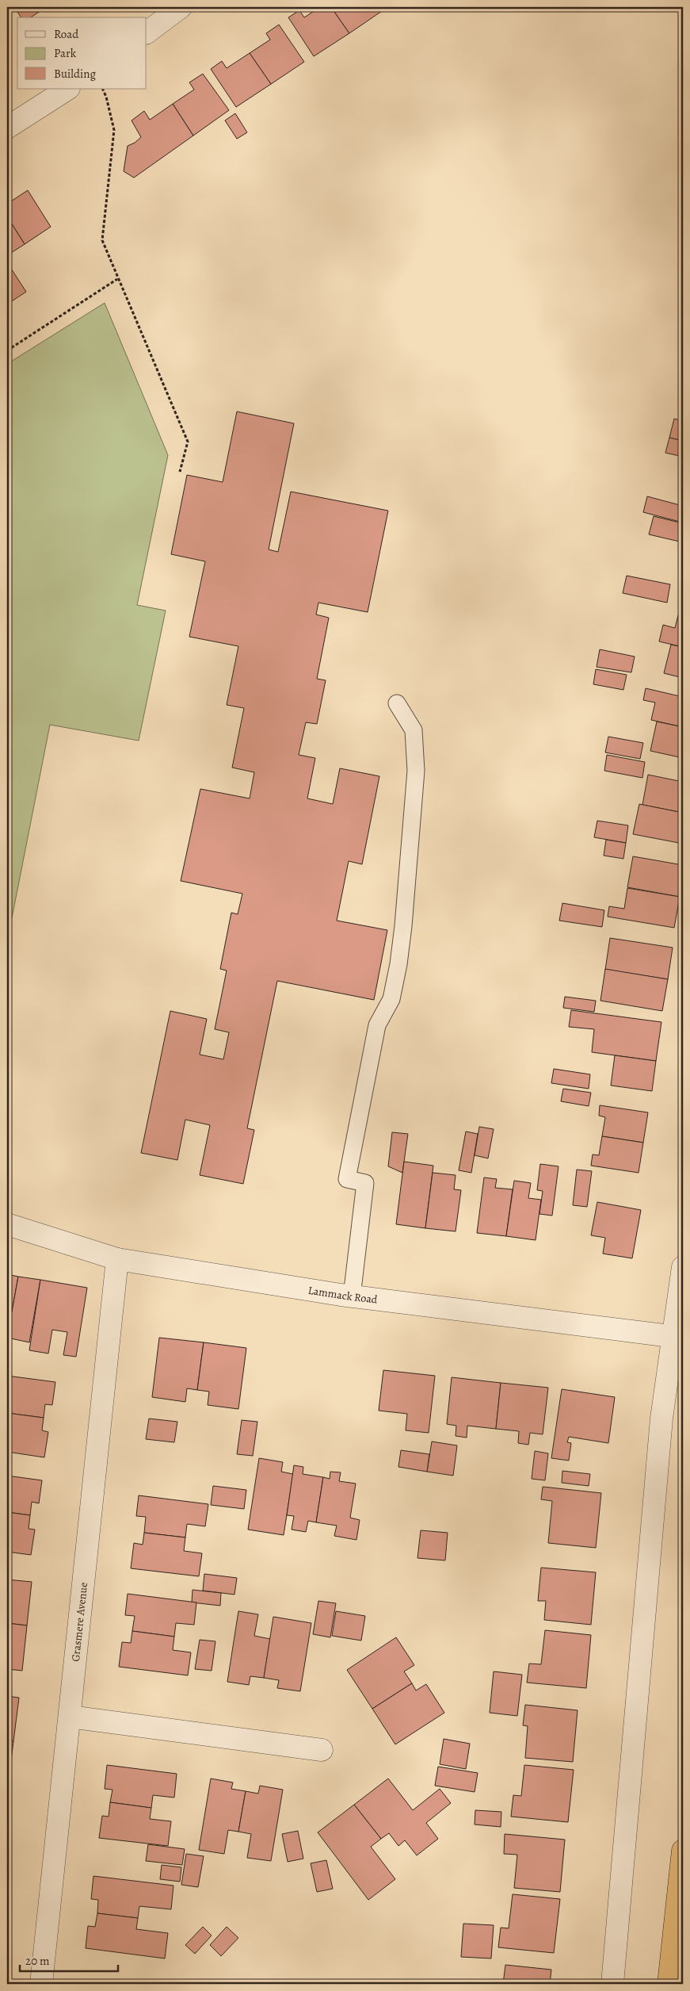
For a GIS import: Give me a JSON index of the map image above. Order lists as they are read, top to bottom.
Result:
{
  "streets": {
    "street": ["Lammack Road", "Grasmere Avenue"]
  },
  "crossings": [
    ["Lammack Road", "Grasmere Avenue"]
  ],
  "legend": ["Road", "Park", "Building"],
  "scale_bar": "20 m"
}
